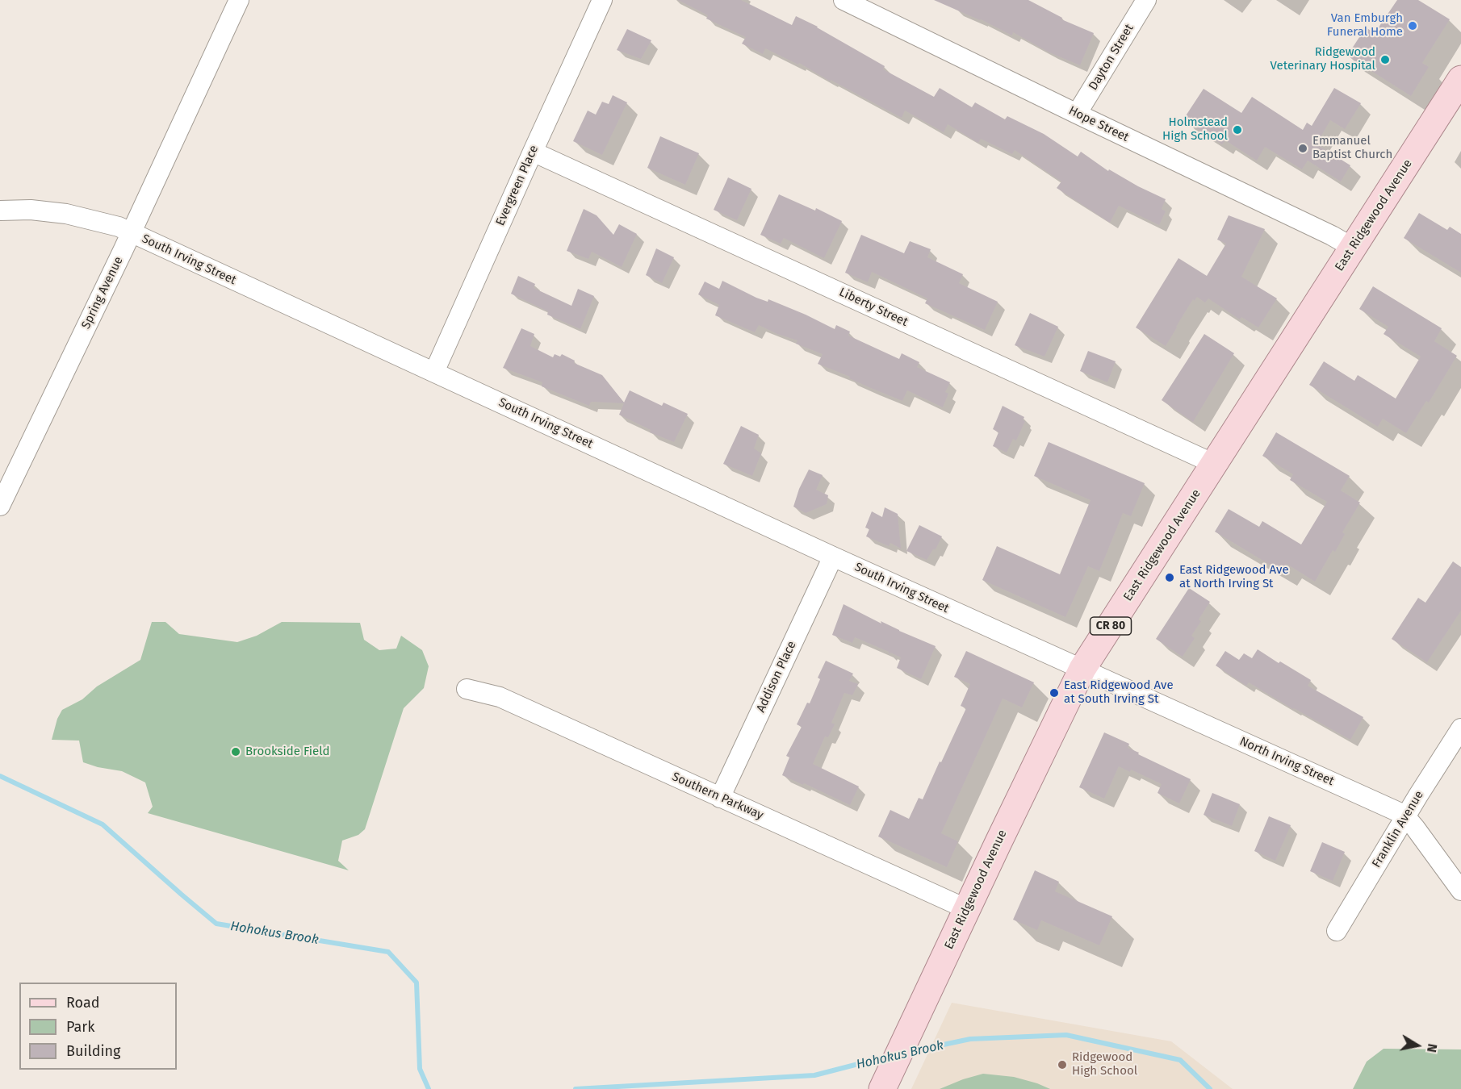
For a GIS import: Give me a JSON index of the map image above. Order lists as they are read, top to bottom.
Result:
{
  "streets": {
    "main road": ["East Ridgewood Avenue", "CR 80"],
    "street": [
      "Dayton Street",
      "Hope Street",
      "Evergreen Place",
      "South Irving Street",
      "Spring Avenue",
      "Liberty Street",
      "Addison Place",
      "North Irving Street",
      "Southern Parkway",
      "Franklin Avenue"
    ]
  },
  "crossings": [
    ["Dayton Street", "Hope Street"],
    ["Hope Street", "East Ridgewood Avenue"],
    ["Evergreen Place", "South Irving Street"],
    ["Evergreen Place", "Liberty Street"],
    ["East Ridgewood Avenue", "South Irving Street"],
    ["East Ridgewood Avenue", "Liberty Street"],
    ["East Ridgewood Avenue", "North Irving Street"],
    ["East Ridgewood Avenue", "Southern Parkway"],
    ["South Irving Street", "Spring Avenue"],
    ["South Irving Street", "Addison Place"],
    ["South Irving Street", "North Irving Street"],
    ["Addison Place", "Southern Parkway"],
    ["North Irving Street", "Franklin Avenue"]
  ],
  "water": ["Hohokus Brook"],
  "places": [
    "Van Emburgh Funeral Home",
    "Ridgewood Veterinary Hospital",
    "Holmstead High School",
    "Emmanuel Baptist Church",
    "East Ridgewood Ave at North Irving St",
    "East Ridgewood Ave at South Irving St",
    "Brookside Field",
    "Ridgewood High School"
  ],
  "legend": ["Road", "Park", "Building"],
  "north": "right"
}
